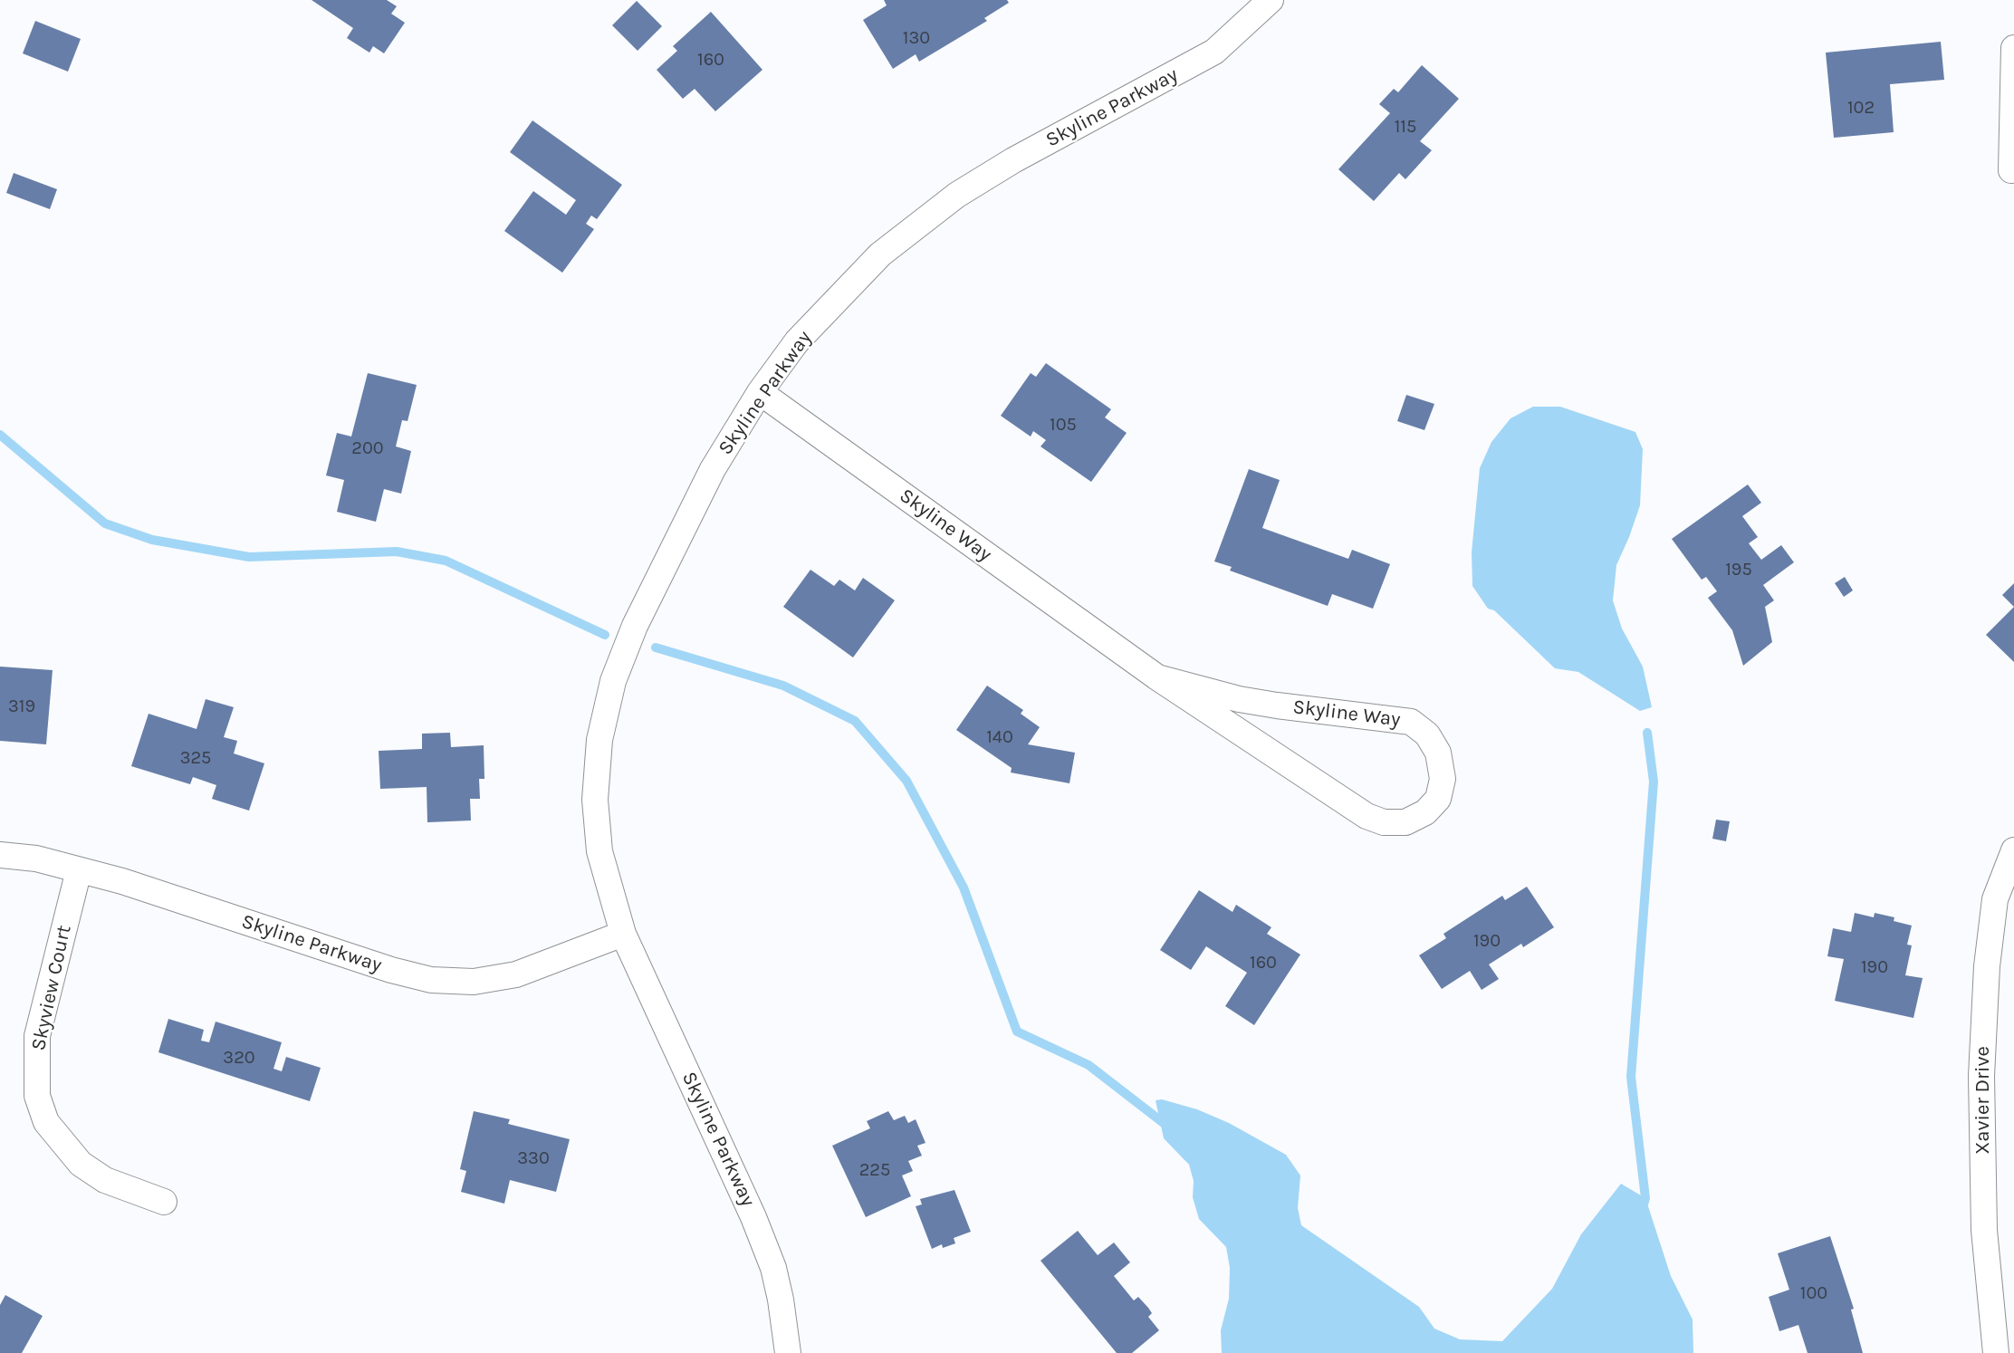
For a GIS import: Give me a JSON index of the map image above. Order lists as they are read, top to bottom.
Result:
{
  "streets": {
    "street": [
      "Skyline Parkway",
      "Skyline Way",
      "Skyview Court",
      "Xavier Drive"
    ]
  },
  "crossings": [
    ["Skyline Parkway", "Skyline Way"],
    ["Skyline Parkway", "Skyview Court"]
  ],
  "house_numbers": [
    "130",
    "160",
    "102",
    "115",
    "105",
    "200",
    "195",
    "319",
    "140",
    "325",
    "190",
    "160",
    "190",
    "320",
    "330",
    "225",
    "100"
  ]
}
